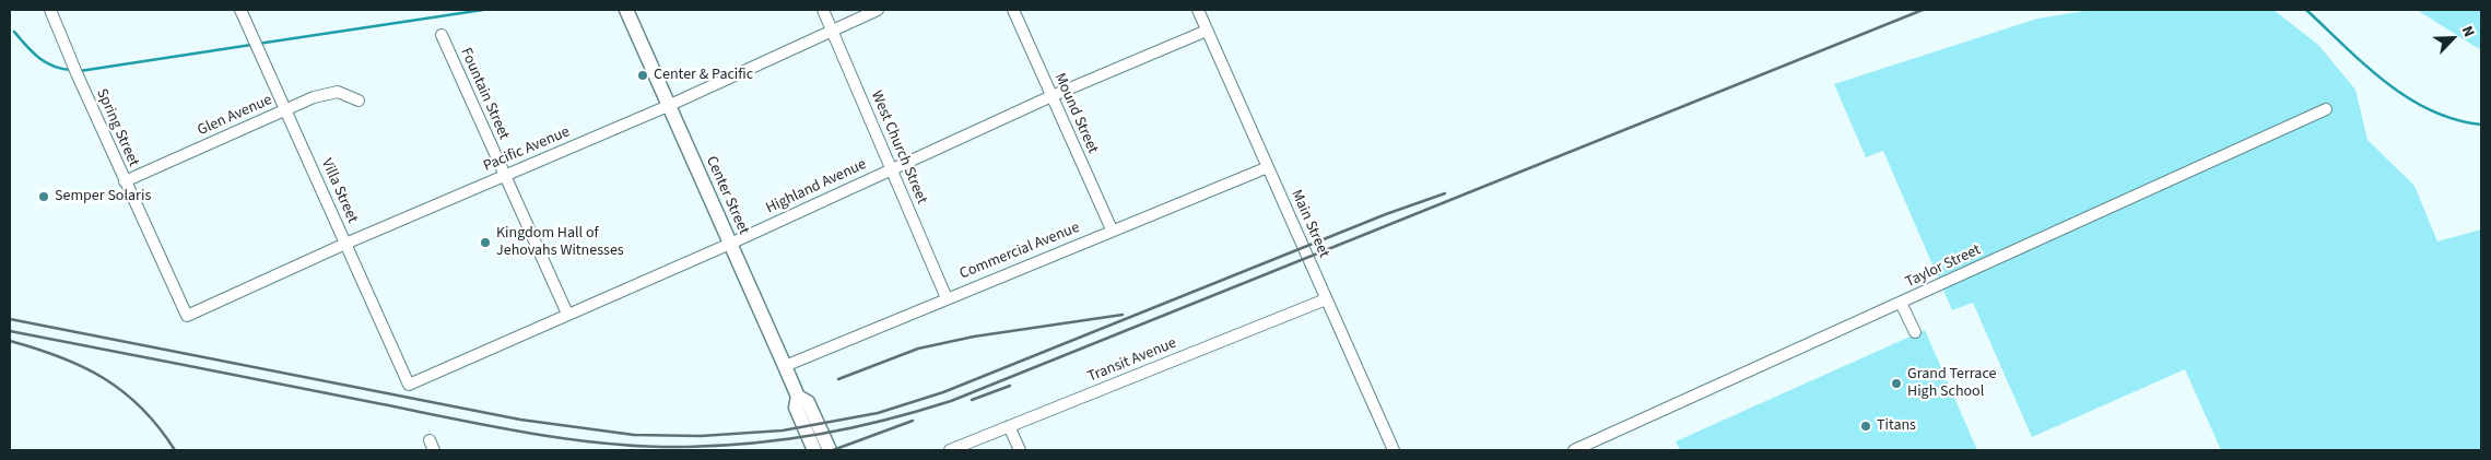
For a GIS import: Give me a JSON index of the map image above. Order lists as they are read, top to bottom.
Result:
{
  "streets": {
    "main road": ["Center Street"],
    "street": [
      "Fountain Street",
      "Mound Street",
      "Glen Avenue",
      "Spring Street",
      "West Church Street",
      "Pacific Avenue",
      "Highland Avenue",
      "Villa Street",
      "Main Street",
      "Commercial Avenue",
      "Taylor Street",
      "Transit Avenue"
    ]
  },
  "crossings": [
    ["Fountain Street", "Pacific Avenue"],
    ["Fountain Street", "Highland Avenue"],
    ["Mound Street", "Highland Avenue"],
    ["Mound Street", "Commercial Avenue"],
    ["Glen Avenue", "Spring Street"],
    ["Glen Avenue", "Villa Street"],
    ["Spring Street", "Pacific Avenue"],
    ["West Church Street", "Pacific Avenue"],
    ["West Church Street", "Highland Avenue"],
    ["West Church Street", "Commercial Avenue"],
    ["Pacific Avenue", "Villa Street"],
    ["Pacific Avenue", "Center Street"],
    ["Highland Avenue", "Villa Street"],
    ["Highland Avenue", "Center Street"],
    ["Highland Avenue", "Main Street"],
    ["Center Street", "Commercial Avenue"],
    ["Main Street", "Commercial Avenue"],
    ["Main Street", "Transit Avenue"]
  ],
  "places": [
    "Center & Pacific",
    "Semper Solaris",
    "Kingdom Hall of Jehovahs Witnesses",
    "Grand Terrace High School",
    "Titans"
  ],
  "north": "top right"
}
